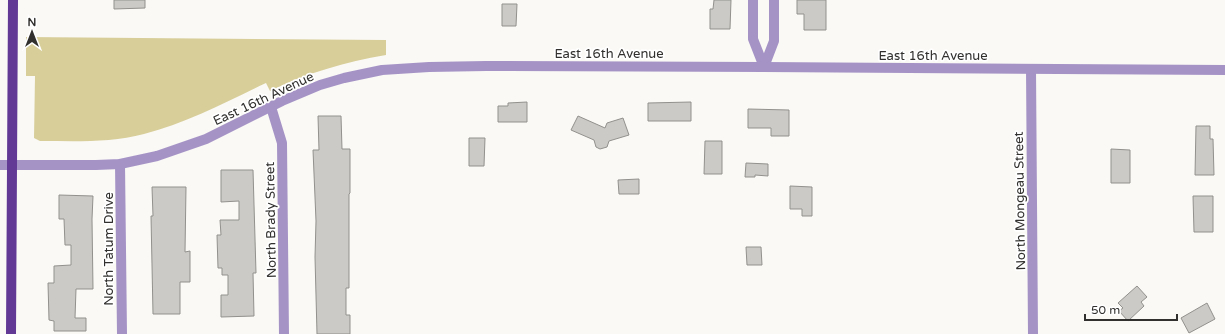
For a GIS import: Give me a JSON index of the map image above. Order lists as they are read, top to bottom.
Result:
{
  "streets": {
    "street": [
      "East 16th Avenue",
      "North Mongeau Street",
      "North Brady Street",
      "North Tatum Drive"
    ]
  },
  "crossings": [
    ["East 16th Avenue", "North Mongeau Street"],
    ["East 16th Avenue", "North Brady Street"],
    ["East 16th Avenue", "North Tatum Drive"]
  ],
  "scale_bar": "50 m",
  "north": "top"
}
